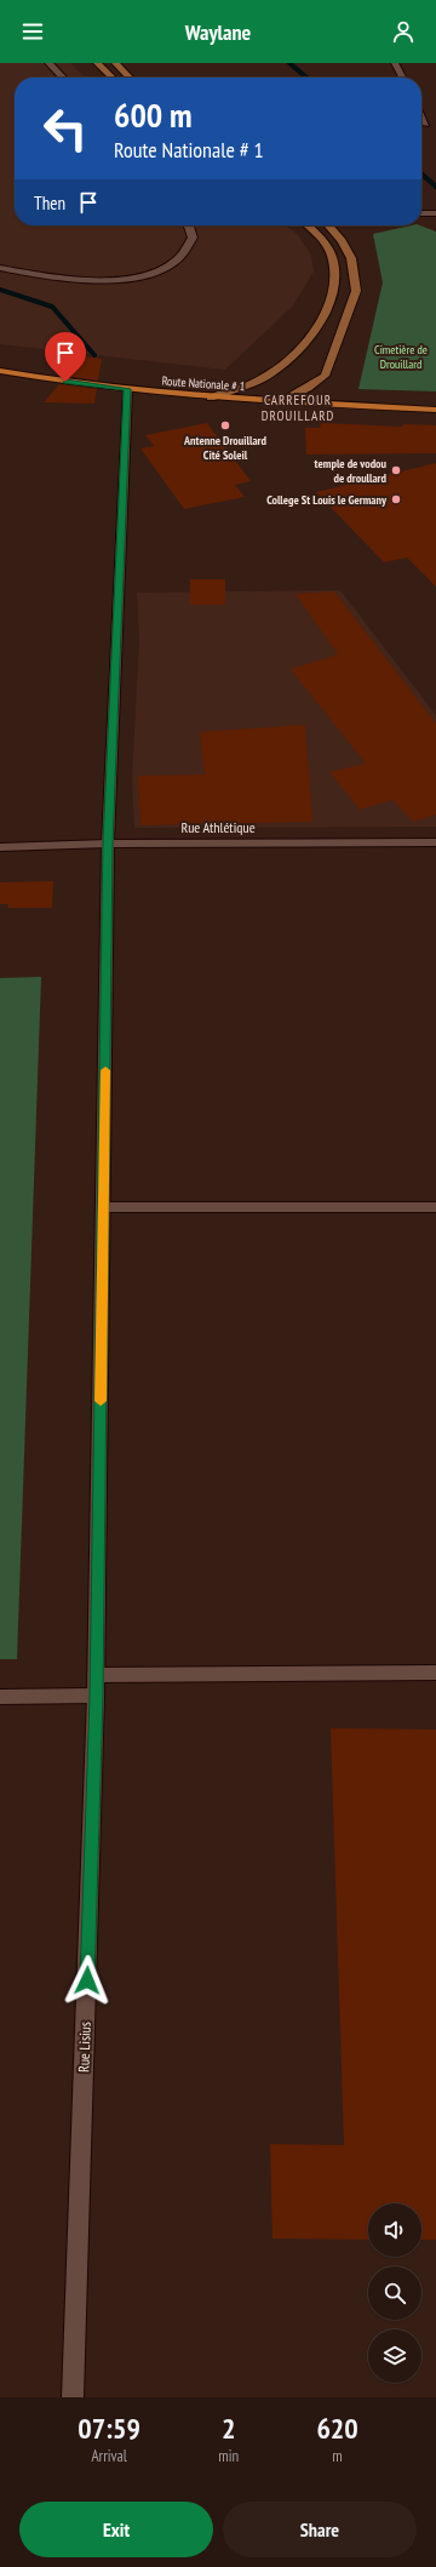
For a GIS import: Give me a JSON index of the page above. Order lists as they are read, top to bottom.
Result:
{
  "streets": {
    "main road": ["Route Nationale # 1"],
    "street": ["Rue Athlétique", "Rue Lisius"]
  },
  "crossings": [
    ["Route Nationale # 1", "Rue Lisius"],
    ["Rue Athlétique", "Rue Lisius"]
  ],
  "districts": ["CARREFOUR DROUILLARD"],
  "parks": ["Cimetière de Drouillard"],
  "places": ["Antenne Drouillard Cité Soleil", "temple de vodou de droullard", "College St Louis le Germany"],
  "page": {
    "header": "Waylane",
    "turn": ["600 m", "Route Nationale # 1"],
    "then": "Then",
    "eta": [
      "07:59",
      "Arrival",
      "2",
      "min",
      "620",
      "m"
    ],
    "buttons": ["Exit", "Share"]
  }
}
